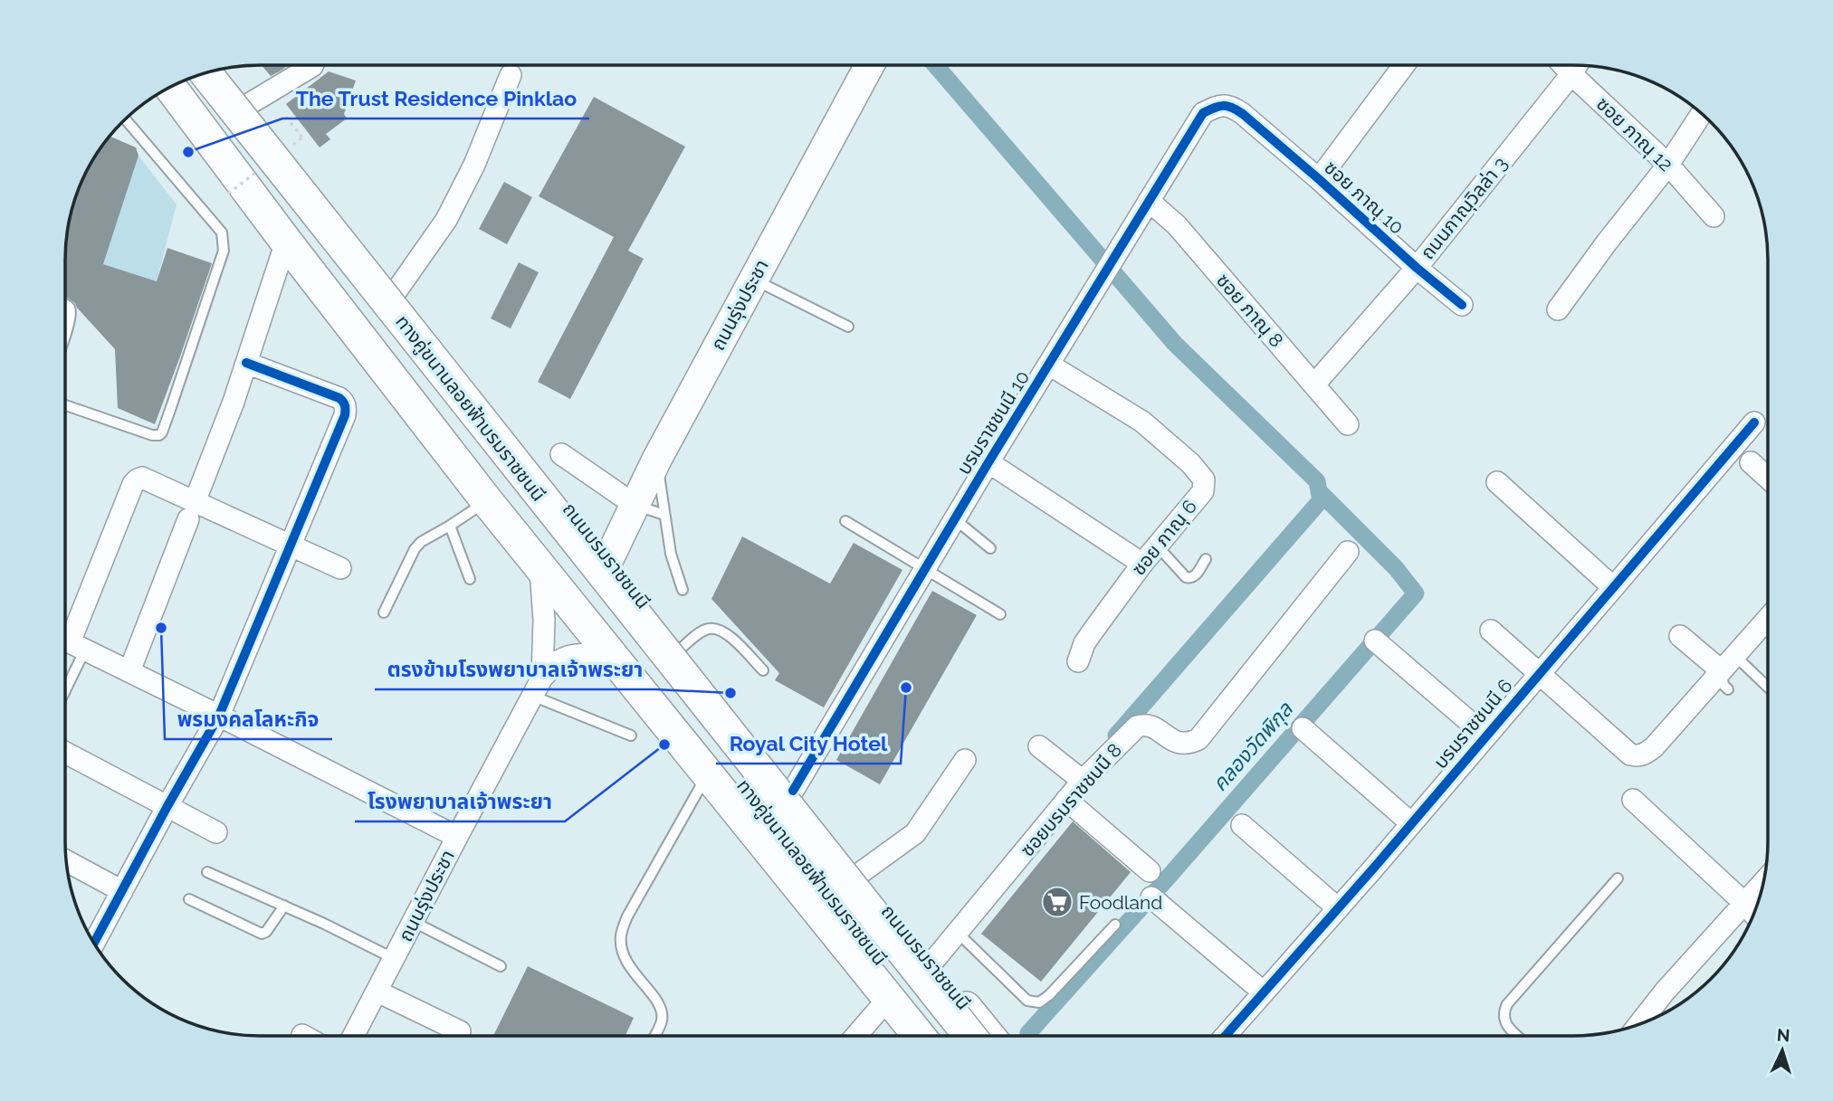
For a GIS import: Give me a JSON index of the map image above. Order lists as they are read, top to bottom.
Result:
{
  "streets": {
    "main road": ["ทางคู่ขนานลอยฟ้าบรมราชชนนี", "ถนนบรมราชชนนี"],
    "street": [
      "ซอย ภาณุ 12",
      "ซอย ภาณุ 10",
      "ถนนภาณุวิลล่า 3",
      "ถนนรุ่งประชา",
      "ซอย ภาณุ 8",
      "บรมราชชนนี 10",
      "ซอย ภาณุ 6",
      "บรมราชชนนี 6",
      "ซอยบรมราชชนนี 8"
    ]
  },
  "crossings": [
    ["ซอย ภาณุ 12", "ถนนภาณุวิลล่า 3"],
    ["ซอย ภาณุ 10", "ถนนภาณุวิลล่า 3"],
    ["ซอย ภาณุ 10", "บรมราชชนนี 10"],
    ["ถนนภาณุวิลล่า 3", "ซอย ภาณุ 8"],
    ["ถนนรุ่งประชา", "ถนนบรมราชชนนี"],
    ["ซอย ภาณุ 8", "บรมราชชนนี 10"],
    ["บรมราชชนนี 10", "ซอย ภาณุ 6"],
    ["บรมราชชนนี 10", "ถนนบรมราชชนนี"],
    ["ถนนบรมราชชนนี", "ซอยบรมราชชนนี 8"]
  ],
  "water": ["คลองวัดพิกุล"],
  "places": {
    "other": [
      "The Trust Residence Pinklao",
      "พรมงคลโลหะกิจ",
      "Royal City Hotel",
      "ตรงข้ามโรงพยาบาลเจ้าพระยา",
      "โรงพยาบาลเจ้าพระยา"
    ],
    "supermarket": ["Foodland"]
  },
  "north": "top"
}
